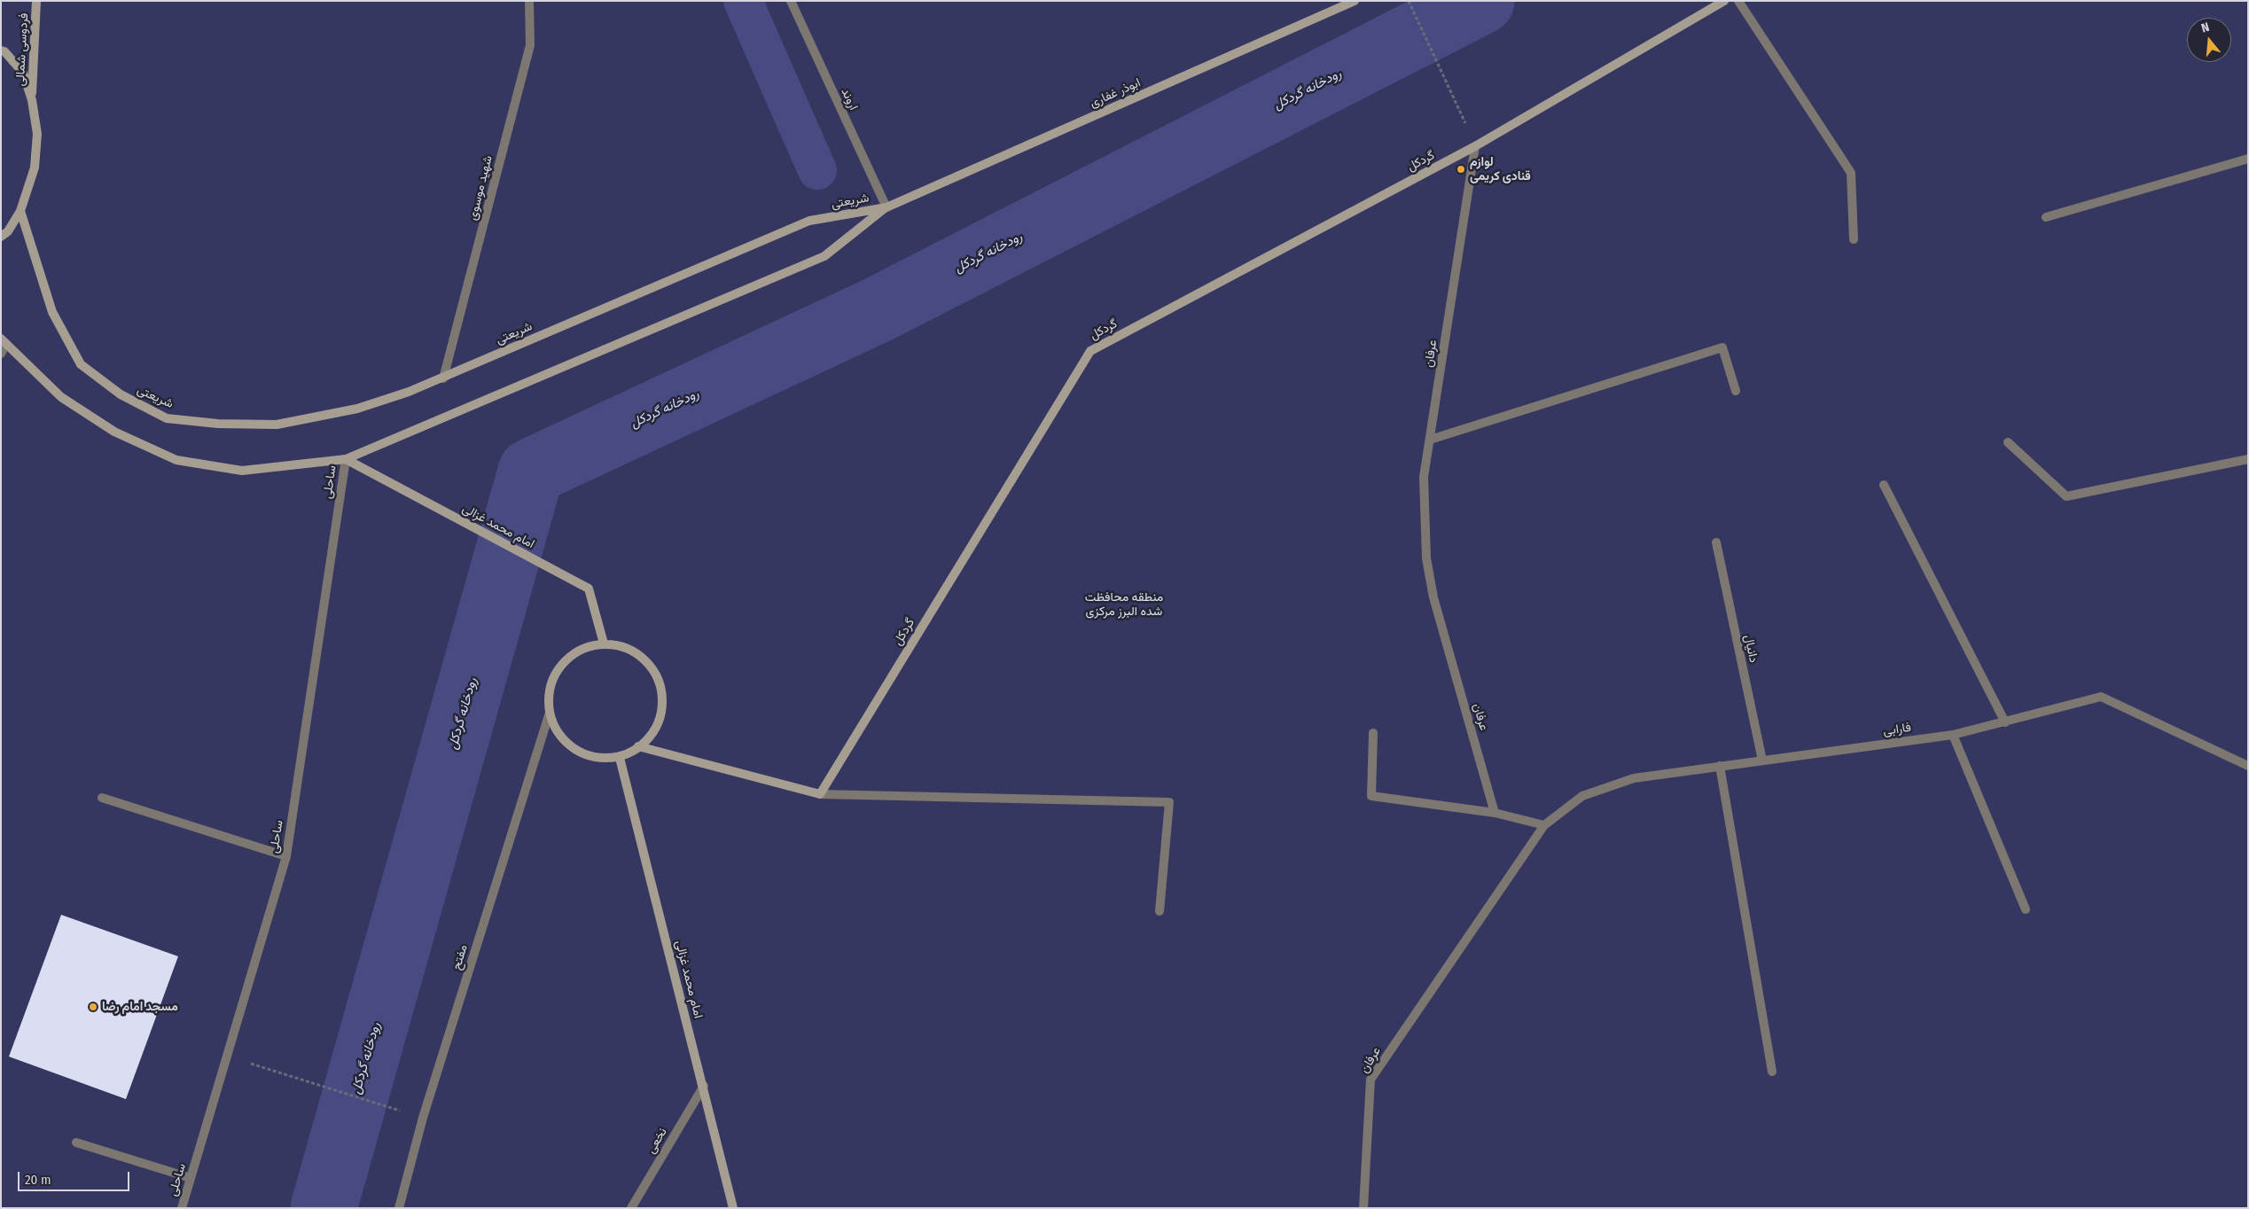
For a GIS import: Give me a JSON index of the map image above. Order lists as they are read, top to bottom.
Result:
{
  "streets": {
    "street": [
      "فردوسی شمالی",
      "ابوذر غفاری",
      "اروند",
      "گردکل",
      "شهید موسوی",
      "شریعتی",
      "عرفان",
      "ساحلی",
      "امام محمد غزالی",
      "دانیال",
      "فارابی",
      "مفتح",
      "نخعی"
    ]
  },
  "crossings": [
    ["ابوذر غفاری", "اروند"],
    ["ابوذر غفاری", "شریعتی"],
    ["اروند", "شریعتی"],
    ["گردکل", "عرفان"],
    ["شهید موسوی", "شریعتی"],
    ["شریعتی", "ساحلی"],
    ["شریعتی", "امام محمد غزالی"],
    ["عرفان", "فارابی"],
    ["ساحلی", "امام محمد غزالی"],
    ["امام محمد غزالی", "مفتح"],
    ["امام محمد غزالی", "نخعی"],
    ["دانیال", "فارابی"]
  ],
  "water": ["رودخانه گردکل"],
  "parks": ["منطقه محافظت شده البرز مرکزی"],
  "places": ["لوازم قنادی کریمی", "مسجد امام رضا"],
  "scale_bar": "20 m",
  "north": "top"
}
